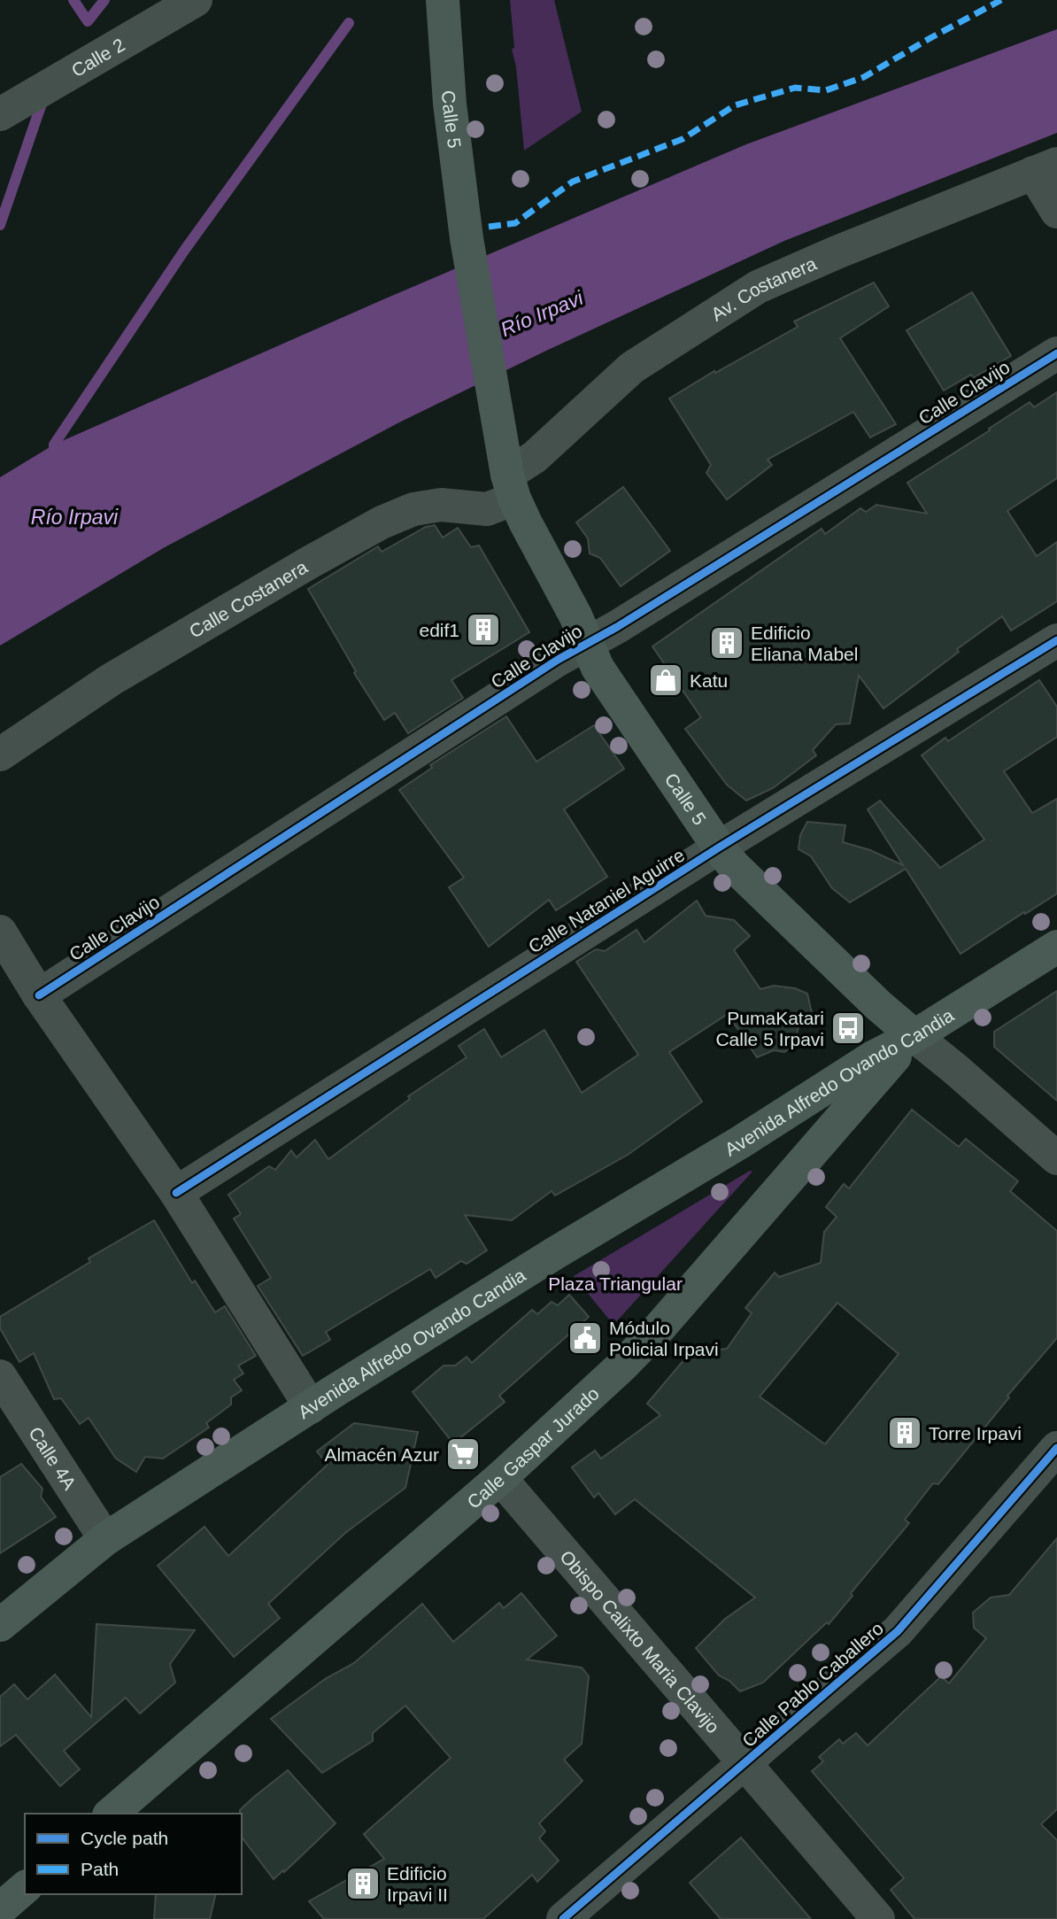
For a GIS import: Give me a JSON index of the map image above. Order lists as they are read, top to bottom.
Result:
{
  "streets": {
    "main road": ["Calle 5", "Avenida Alfredo Ovando Candia", "Calle Gaspar Jurado"],
    "street": [
      "Calle 2",
      "Av. Costanera",
      "Calle Clavijo",
      "Calle Costanera",
      "Calle Nataniel Aguirre",
      "Calle 4A",
      "Obispo Calixto Maria Clavijo",
      "Calle Pablo Caballero"
    ]
  },
  "crossings": [
    ["Calle 5", "Av. Costanera"],
    ["Calle 5", "Calle Clavijo"],
    ["Calle 5", "Calle Costanera"],
    ["Calle 5", "Calle Nataniel Aguirre"],
    ["Calle 5", "Avenida Alfredo Ovando Candia"],
    ["Calle 5", "Calle Gaspar Jurado"],
    ["Av. Costanera", "Calle Costanera"],
    ["Avenida Alfredo Ovando Candia", "Calle Gaspar Jurado"],
    ["Avenida Alfredo Ovando Candia", "Calle 4A"],
    ["Calle Gaspar Jurado", "Obispo Calixto Maria Clavijo"],
    ["Obispo Calixto Maria Clavijo", "Calle Pablo Caballero"]
  ],
  "water": ["Río Irpavi"],
  "parks": ["Plaza Triangular"],
  "places": {
    "building": [
      "edif1",
      "Edificio Eliana Mabel",
      "Torre Irpavi",
      "Edificio Irpavi II"
    ],
    "shop": ["Katu"],
    "bus stop": ["PumaKatari Calle 5 Irpavi"],
    "public building": ["Módulo Policial Irpavi"],
    "supermarket": ["Almacén Azur"]
  },
  "legend": ["Cycle path", "Path"]
}
